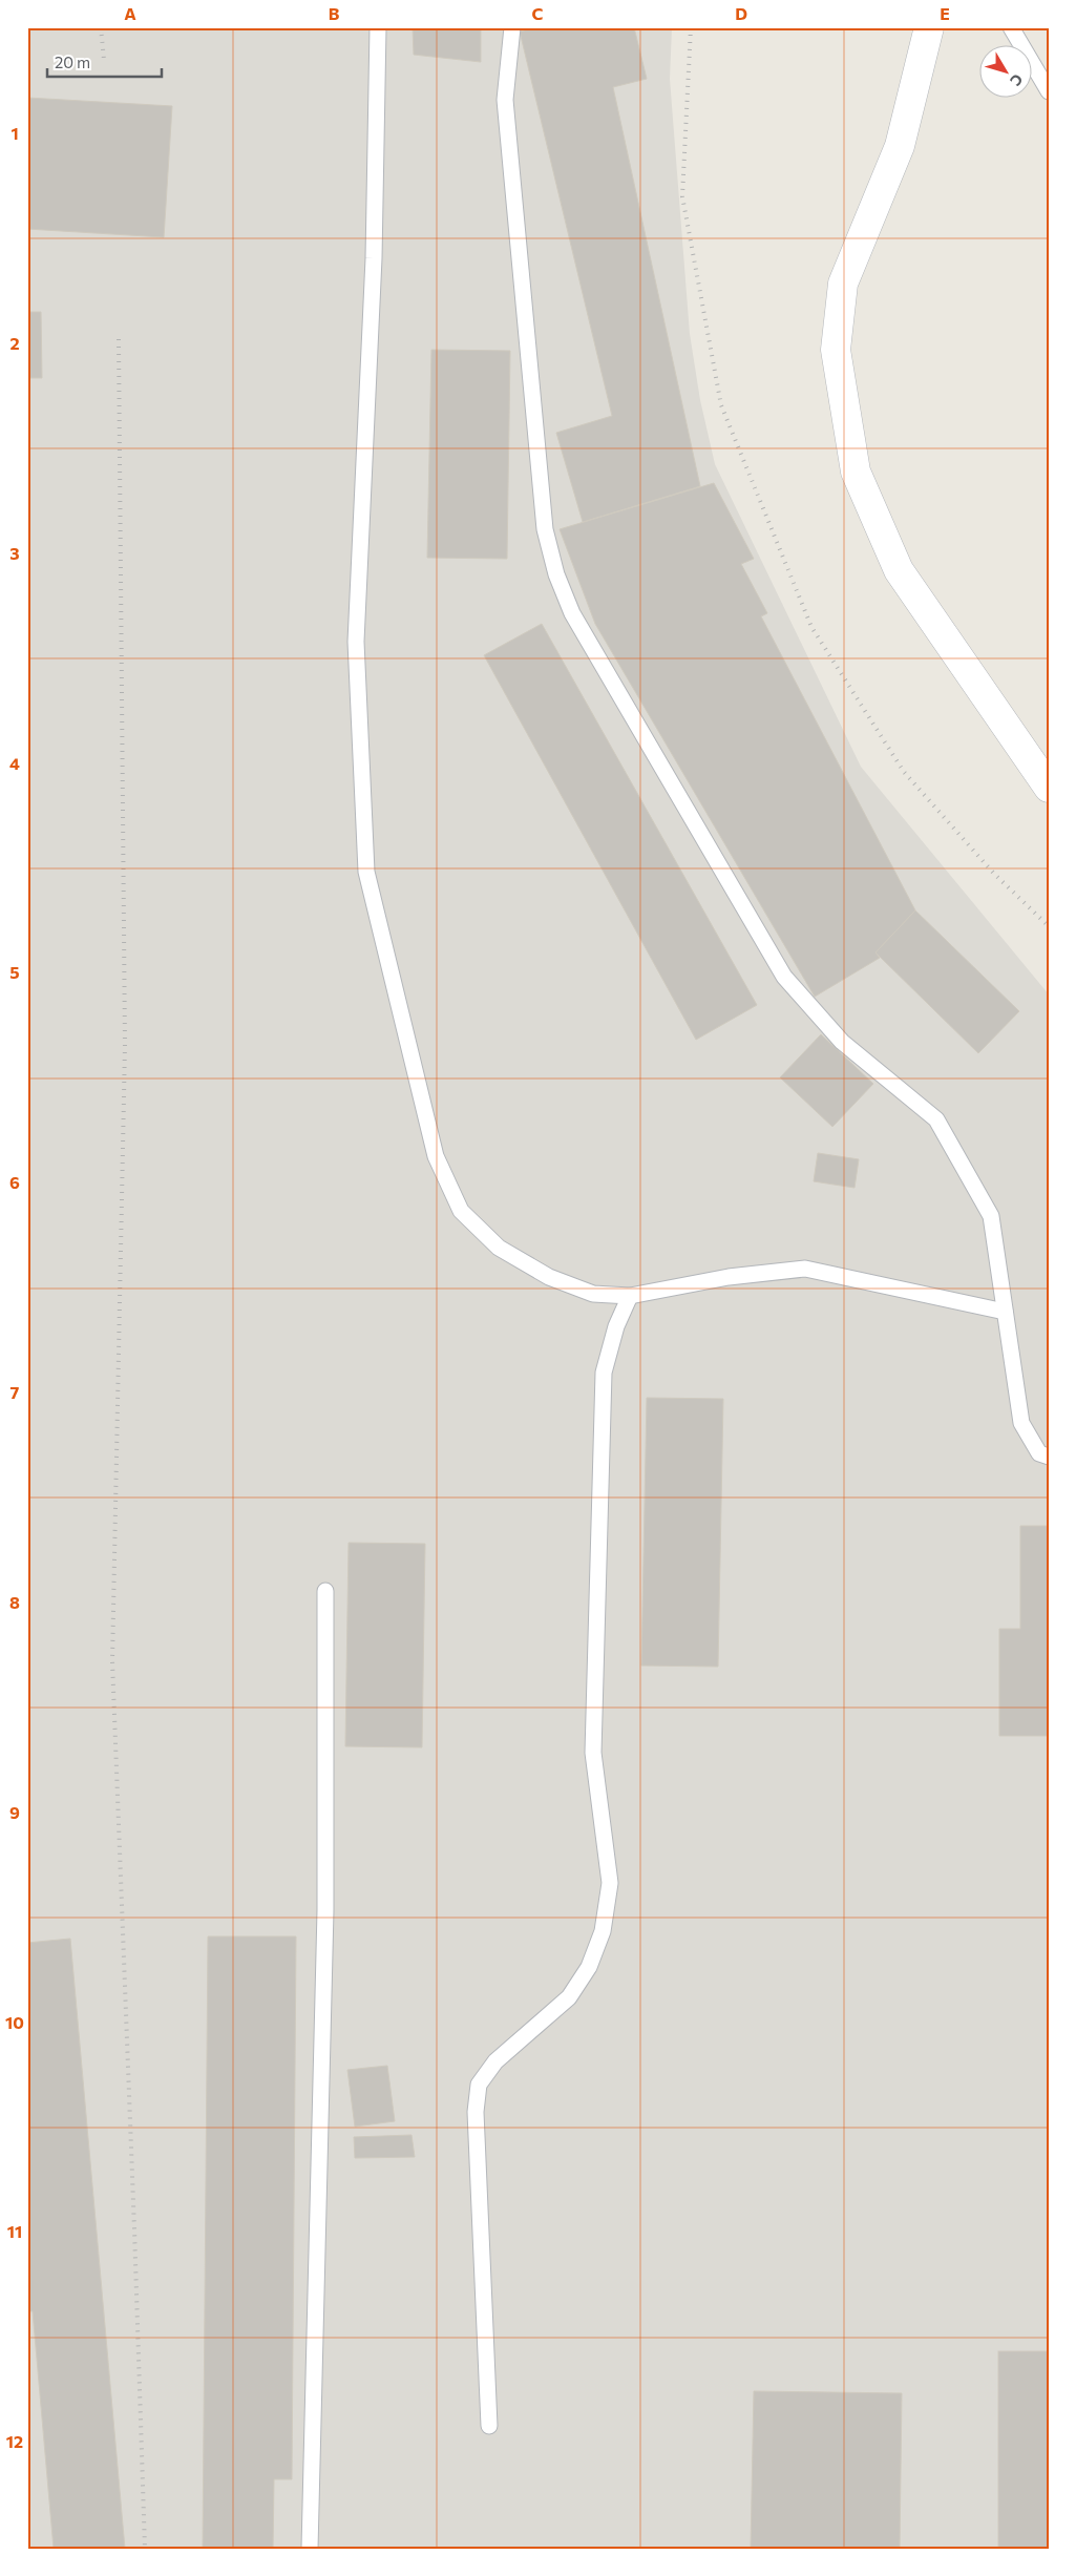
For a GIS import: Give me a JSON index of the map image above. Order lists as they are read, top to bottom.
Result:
{
  "scale_bar": "20 m",
  "north": "bottom right",
  "grid": {
    "columns": [
      "A",
      "B",
      "C",
      "D",
      "E"
    ],
    "rows": [
      "1",
      "2",
      "3",
      "4",
      "5",
      "6",
      "7",
      "8",
      "9",
      "10",
      "11",
      "12"
    ]
  }
}
